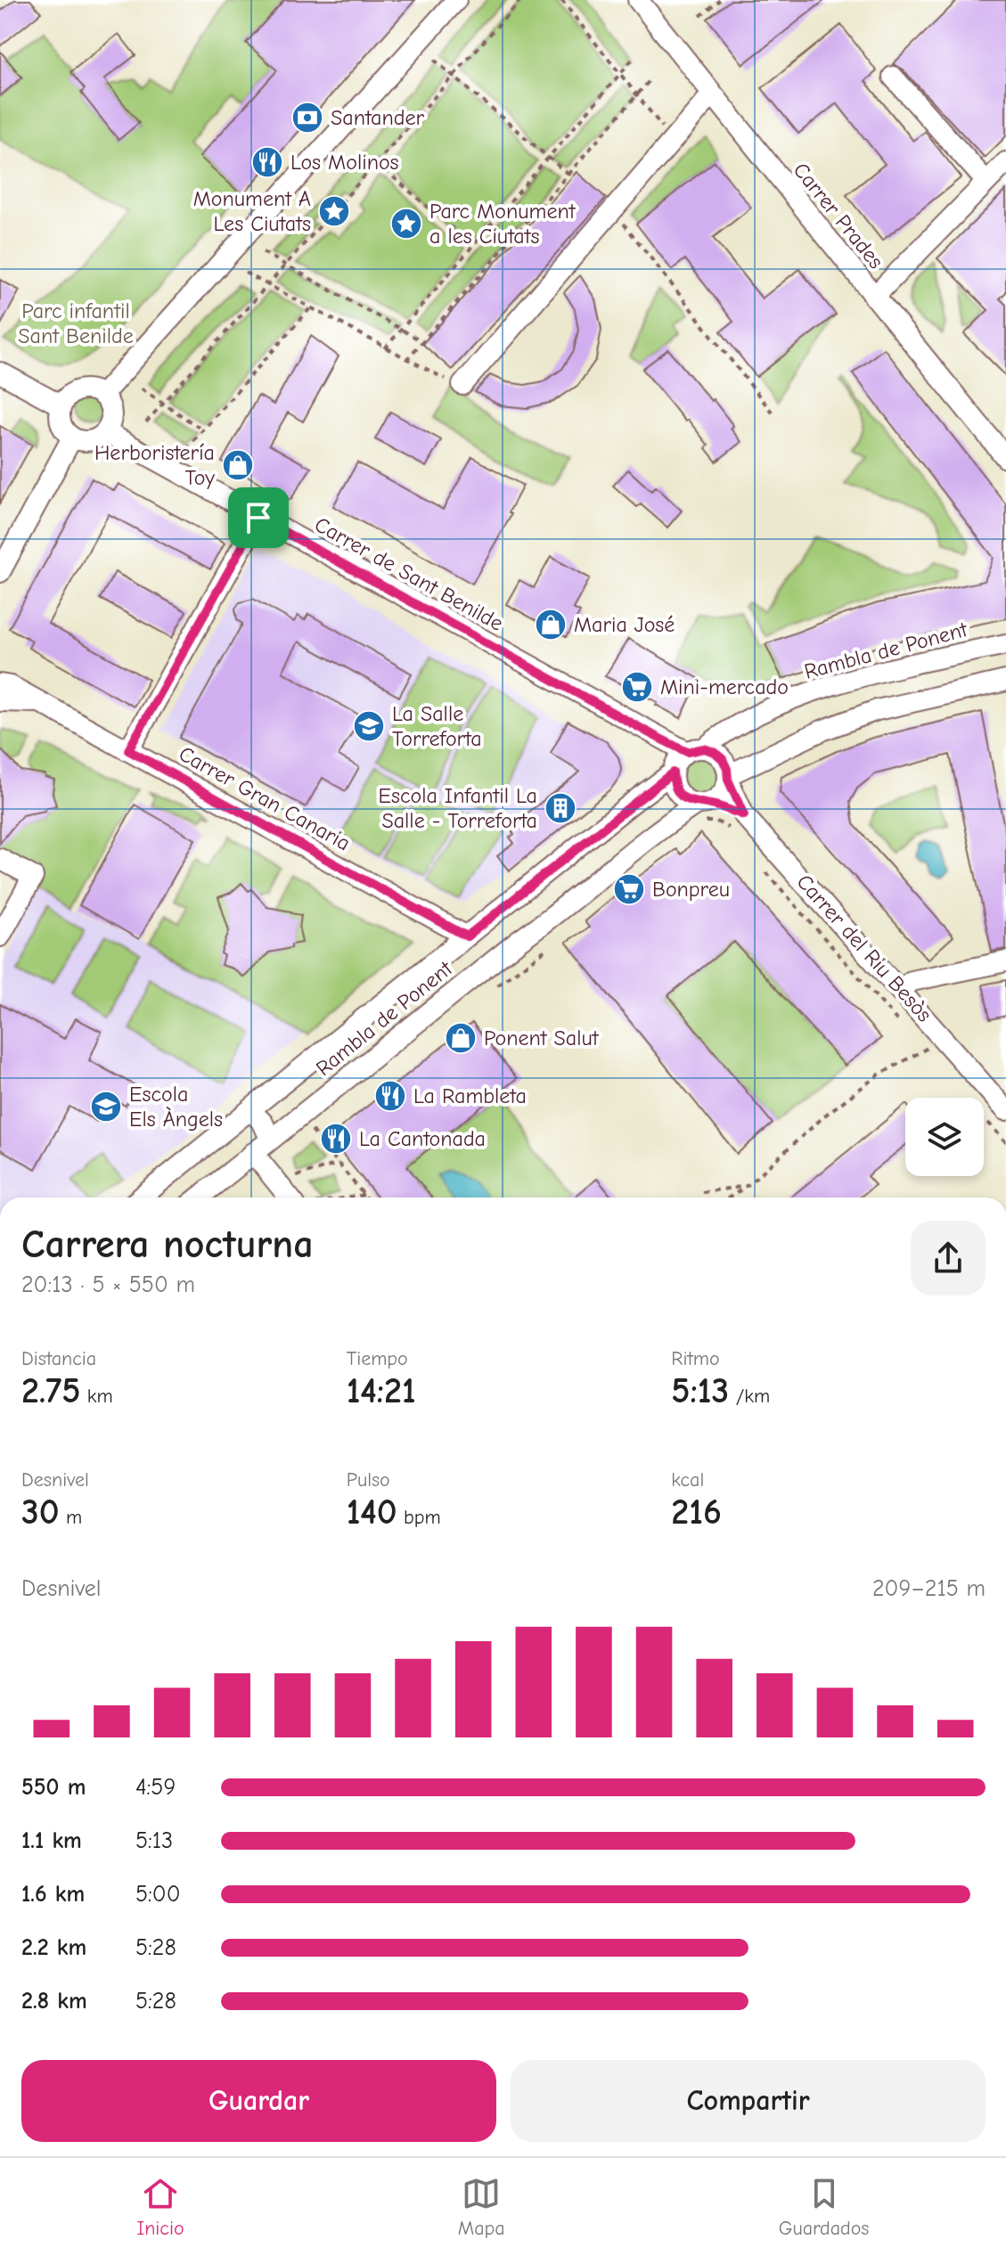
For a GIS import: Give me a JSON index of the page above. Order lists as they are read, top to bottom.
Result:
{
  "streets": {
    "street": [
      "Carrer Prades",
      "Carrer de Sant Benilde",
      "Rambla de Ponent",
      "Carrer Gran Canaria",
      "Carrer del Riu Besòs"
    ]
  },
  "crossings": [
    ["Carrer de Sant Benilde", "Rambla de Ponent"],
    ["Carrer de Sant Benilde", "Carrer del Riu Besòs"],
    ["Rambla de Ponent", "Carrer Gran Canaria"],
    ["Rambla de Ponent", "Carrer del Riu Besòs"]
  ],
  "parks": ["Parc infantil Sant Benilde"],
  "places": {
    "bank": ["Santander"],
    "restaurant": ["Los Molinos", "La Rambleta", "La Cantonada"],
    "place": ["Monument A Les Ciutats", "Parc Monument a les Ciutats"],
    "shop": ["Herboristería Toy", "Maria José", "Ponent Salut"],
    "supermarket": ["Mini-mercado", "Bonpreu"],
    "school or university": ["La Salle Torreforta", "Escola Els Àngels"],
    "building": ["Escola Infantil La Salle - Torreforta"]
  },
  "page": {
    "heading": ["Carrera nocturna", "20:13 · 5 × 550 m"],
    "stats": [
      ["Distancia", "2.75 km"],
      ["Tiempo", "14:21"],
      ["Ritmo", "5:13 /km"],
      ["Desnivel", "30 m"],
      ["Pulso", "140 bpm"],
      ["kcal", "216"]
    ],
    "chart": ["Desnivel", "209–215 m"],
    "list": [
      {
        "name": "550 m",
        "note": "4:59"
      },
      {
        "name": "1.1 km",
        "note": "5:13"
      },
      {
        "name": "1.6 km",
        "note": "5:00"
      },
      {
        "name": "2.2 km",
        "note": "5:28"
      },
      {
        "name": "2.8 km",
        "note": "5:28"
      }
    ],
    "buttons": ["Guardar", "Compartir"],
    "tabs": ["Inicio", "Mapa", "Guardados"]
  }
}
